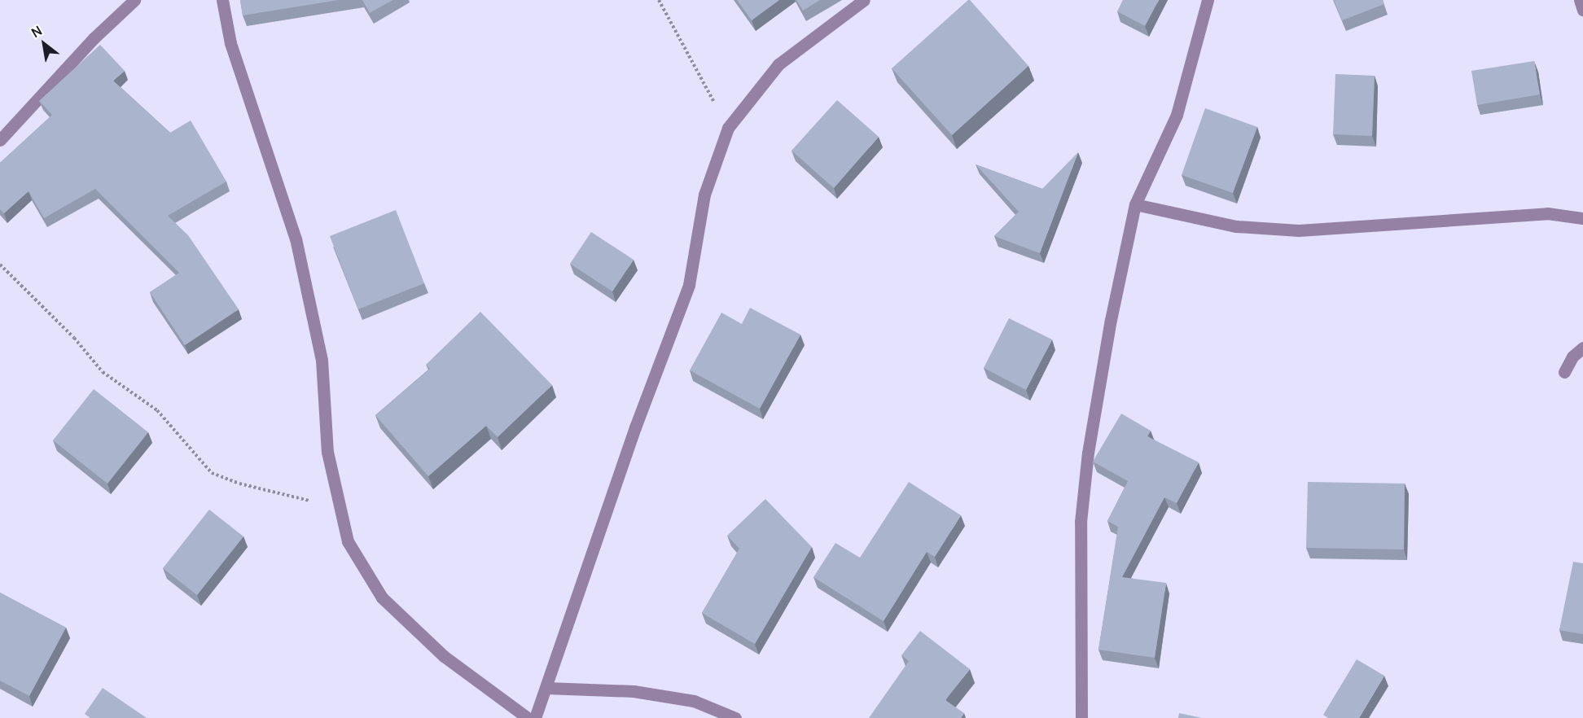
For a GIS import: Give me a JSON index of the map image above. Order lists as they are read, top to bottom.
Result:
{
  "north": "top left"
}
